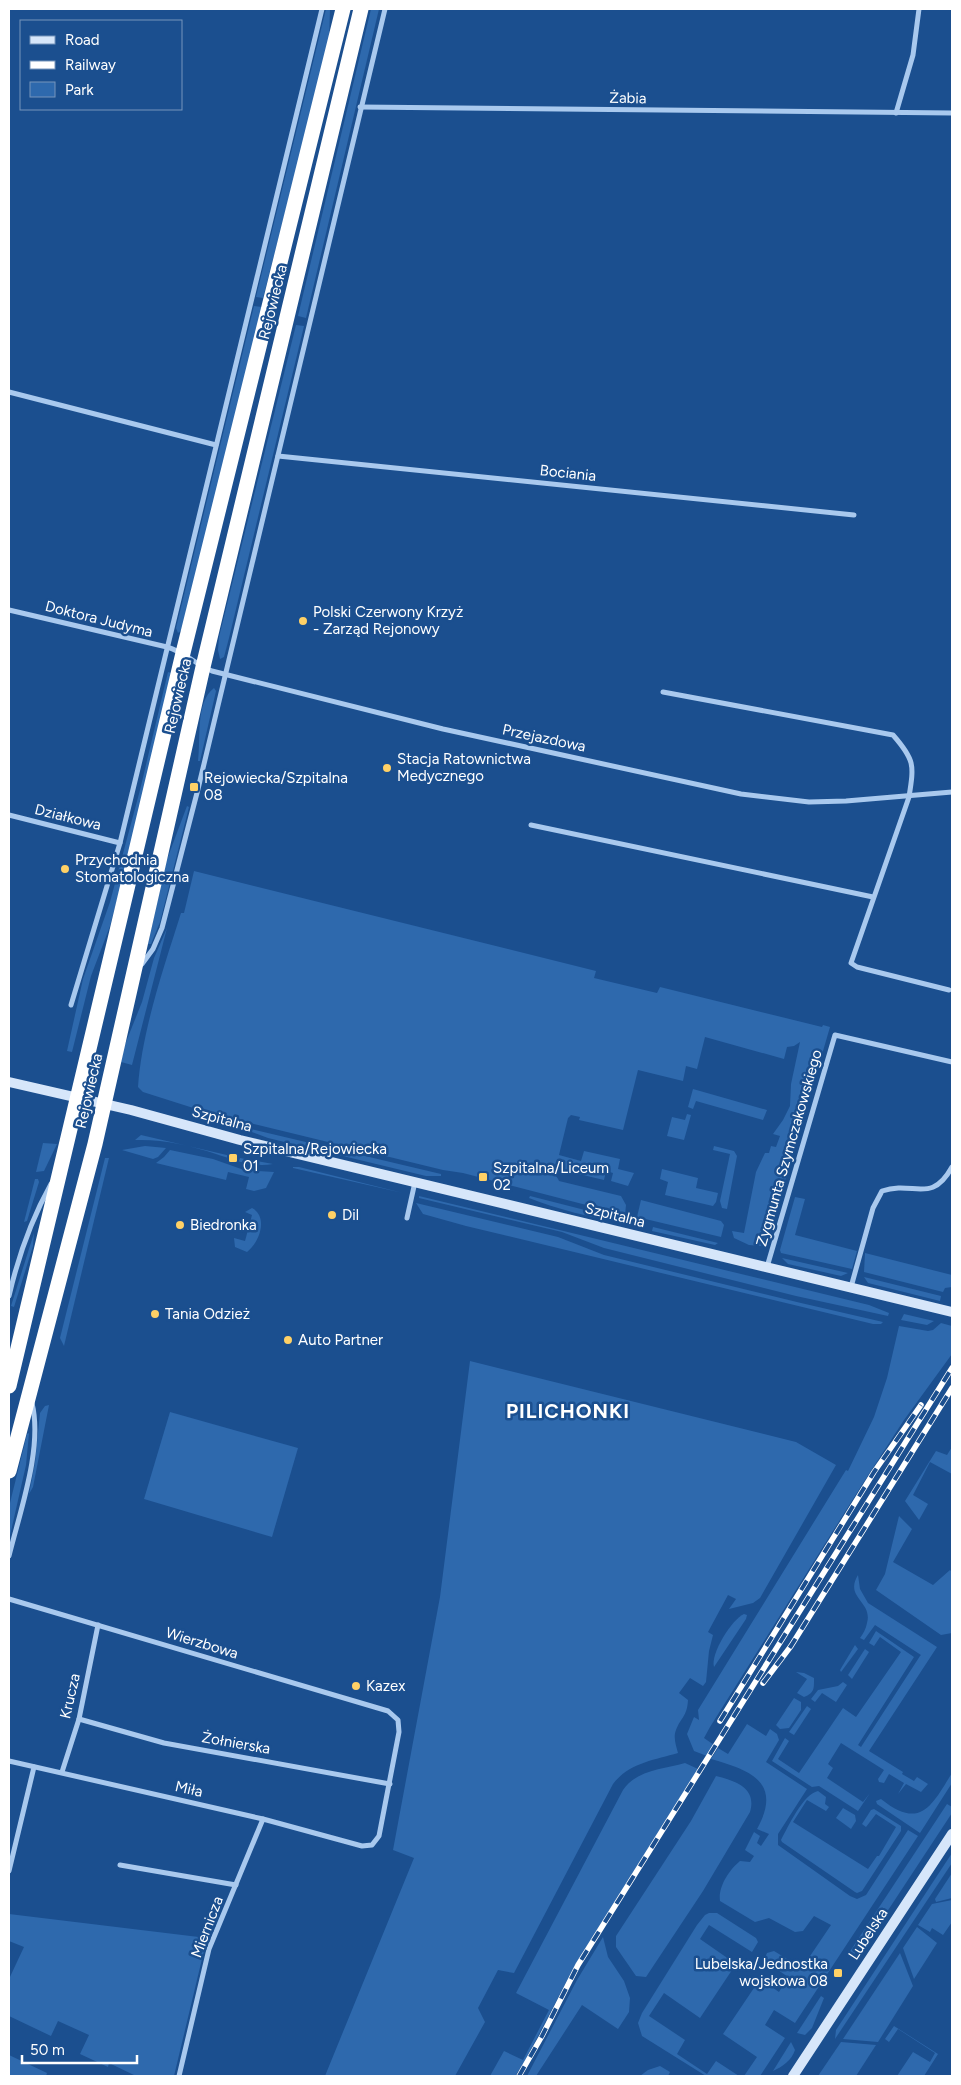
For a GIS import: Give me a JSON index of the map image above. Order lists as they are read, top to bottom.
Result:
{
  "streets": {
    "highway": ["Rejowiecka"],
    "street": [
      "Żabia",
      "Bociania",
      "Doktora Judyma",
      "Przejazdowa",
      "Działkowa",
      "Szpitalna",
      "Zygmunta Szymczakowskiego",
      "Wierzbowa",
      "Krucza",
      "Żołnierska",
      "Miła",
      "Miernicza",
      "Lubelska"
    ]
  },
  "crossings": [
    ["Rejowiecka", "Doktora Judyma"],
    ["Rejowiecka", "Przejazdowa"],
    ["Rejowiecka", "Szpitalna"],
    ["Doktora Judyma", "Przejazdowa"],
    ["Szpitalna", "Zygmunta Szymczakowskiego"],
    ["Wierzbowa", "Krucza"],
    ["Wierzbowa", "Żołnierska"],
    ["Wierzbowa", "Miła"],
    ["Krucza", "Żołnierska"],
    ["Krucza", "Miła"],
    ["Żołnierska", "Miła"],
    ["Miła", "Miernicza"]
  ],
  "districts": ["PILICHONKI"],
  "places": {
    "other": [
      "Polski Czerwony Krzyż - Zarząd Rejonowy",
      "Stacja Ratownictwa Medycznego",
      "Przychodnia Stomatologiczna",
      "Dil",
      "Biedronka",
      "Tania Odzież",
      "Auto Partner",
      "Kazex"
    ],
    "transit": [
      "Rejowiecka/Szpitalna 08",
      "Szpitalna/Rejowiecka 01",
      "Szpitalna/Liceum 02",
      "Lubelska/Jednostka wojskowa 08"
    ]
  },
  "legend": ["Road", "Railway", "Park"],
  "scale_bar": "50 m"
}
